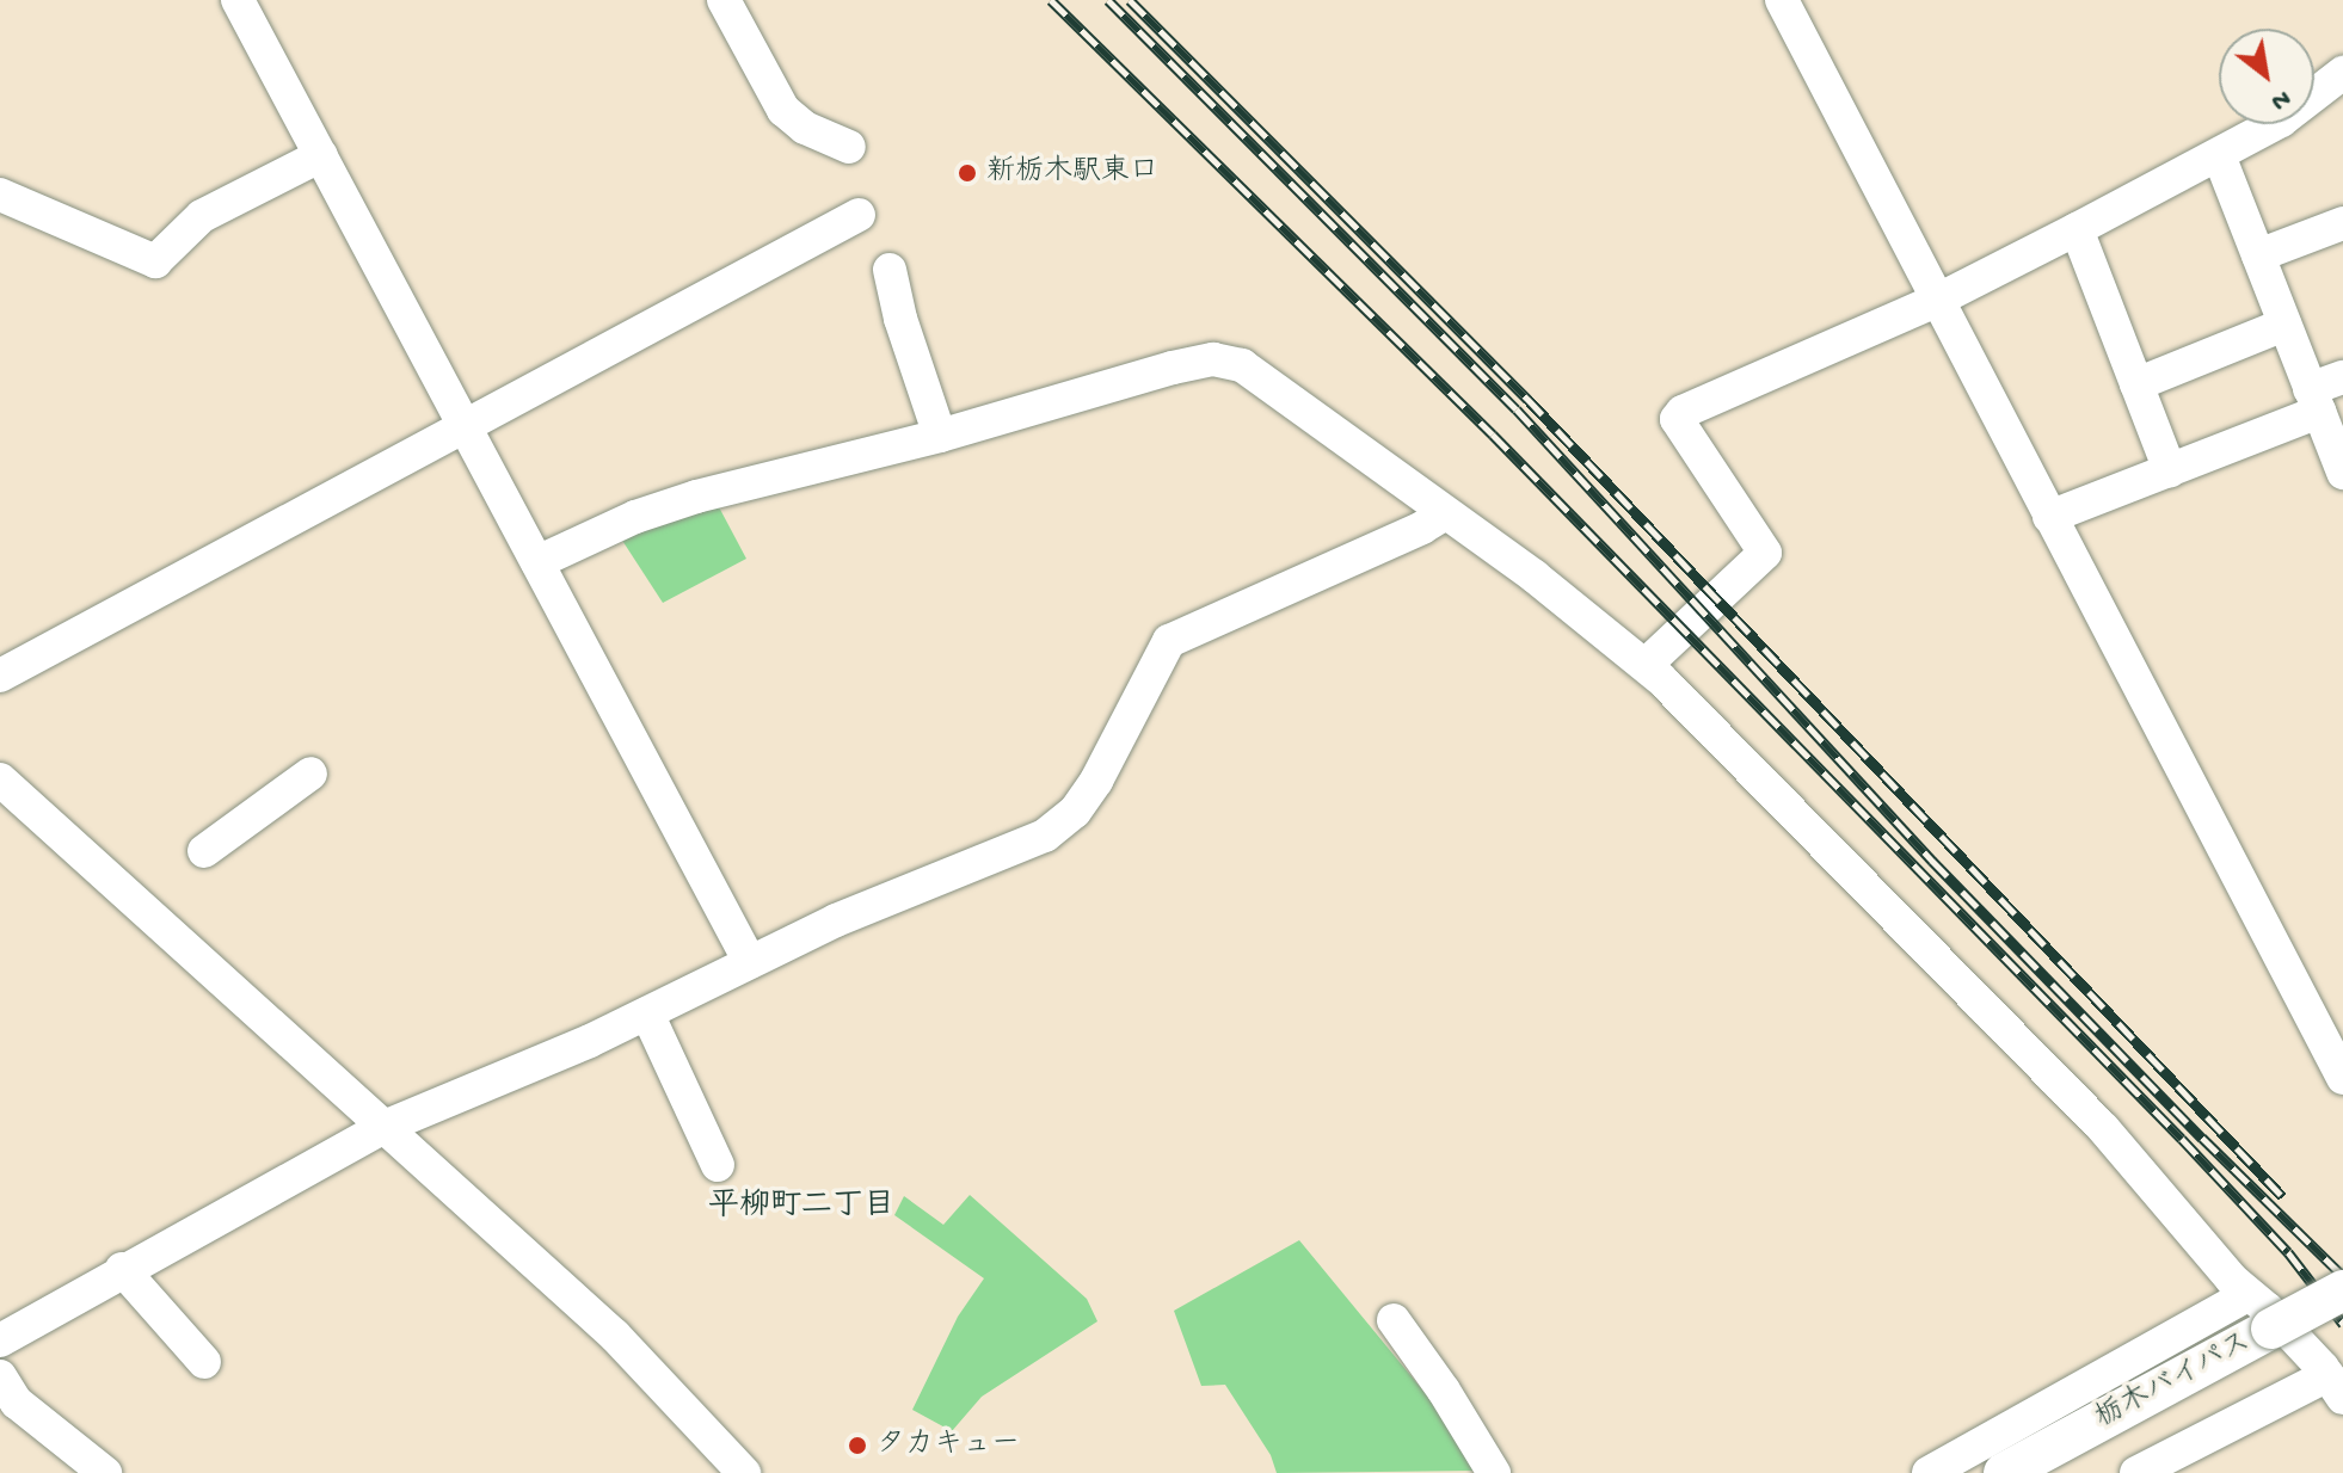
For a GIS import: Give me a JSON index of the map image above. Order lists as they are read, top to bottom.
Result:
{
  "streets": {
    "main road": ["栃木バイパス"]
  },
  "districts": ["平柳町二丁目"],
  "places": ["新栃木駅東口", "タカキュー"],
  "north": "bottom right"
}
